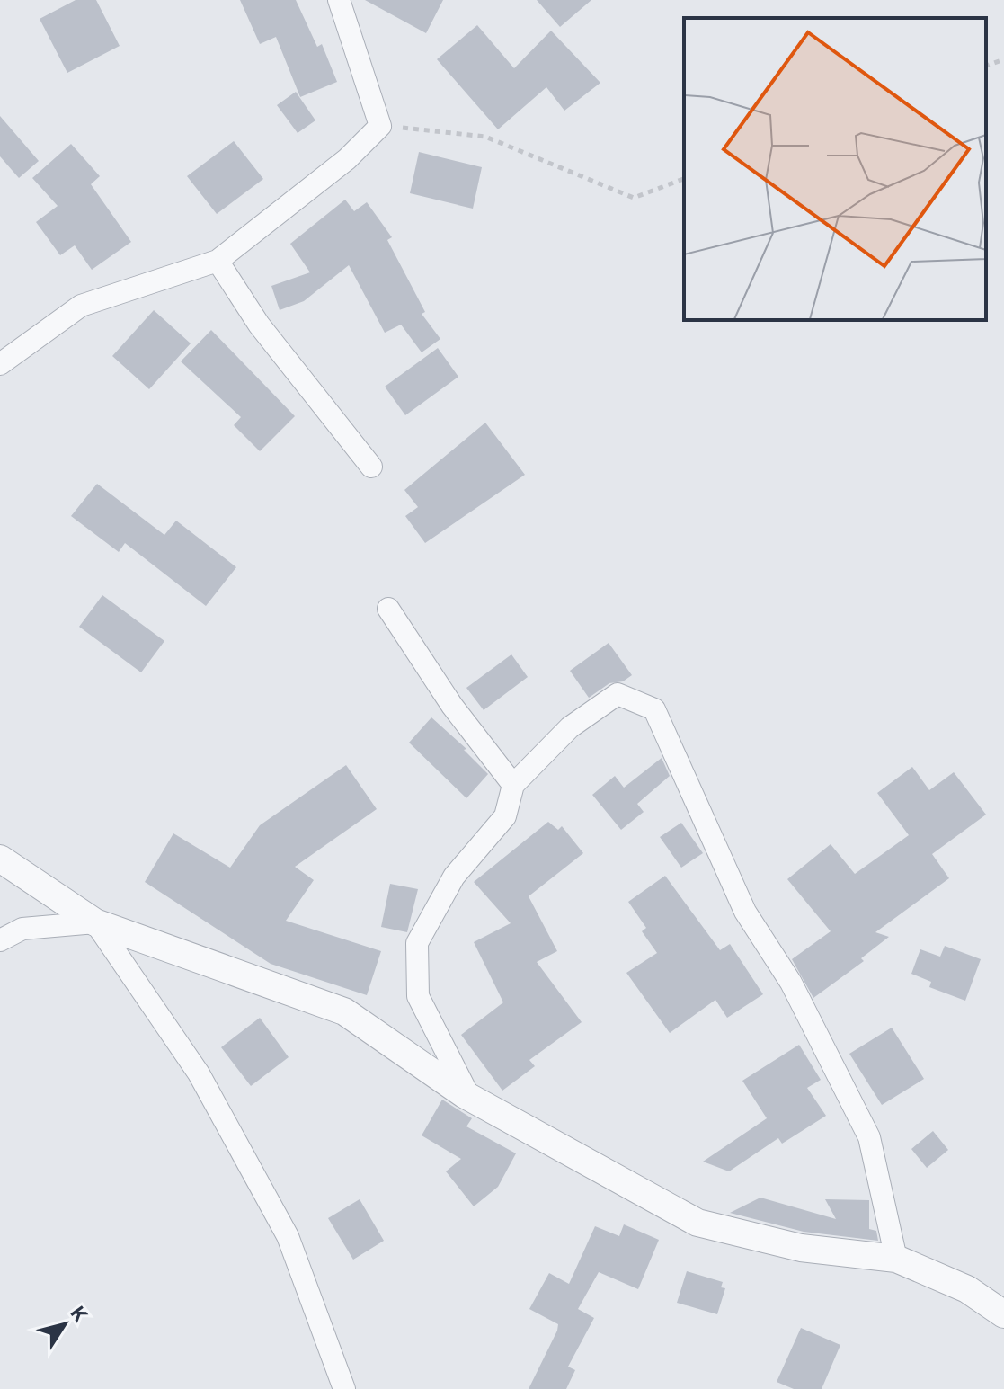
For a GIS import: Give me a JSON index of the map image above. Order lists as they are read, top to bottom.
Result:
{
  "north": "top right"
}
